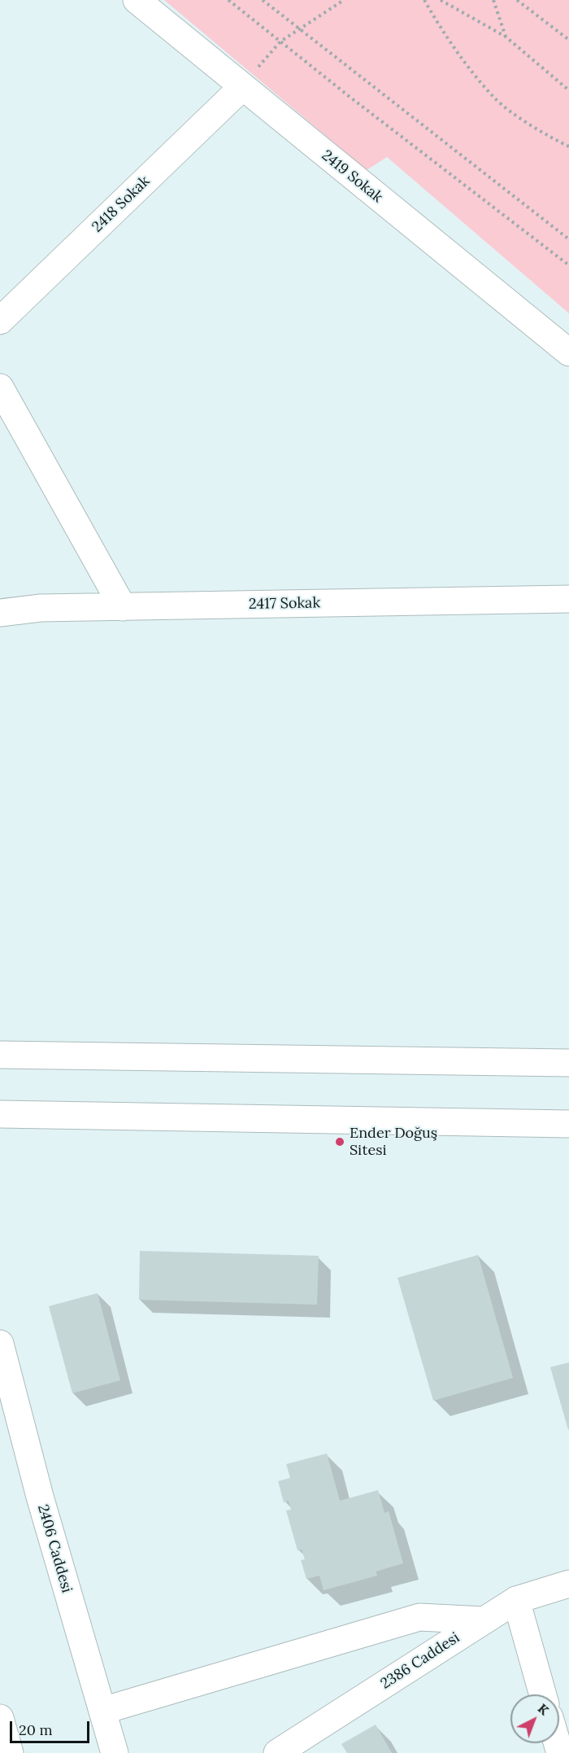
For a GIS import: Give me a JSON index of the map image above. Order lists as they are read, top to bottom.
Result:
{
  "streets": {
    "street": [
      "2419 Sokak",
      "2418 Sokak",
      "2417 Sokak",
      "2406 Caddesi",
      "2386 Caddesi"
    ]
  },
  "crossings": [
    ["2419 Sokak", "2418 Sokak"]
  ],
  "places": ["Ender Doğuş Sitesi"],
  "scale_bar": "20 m",
  "north": "top right"
}
